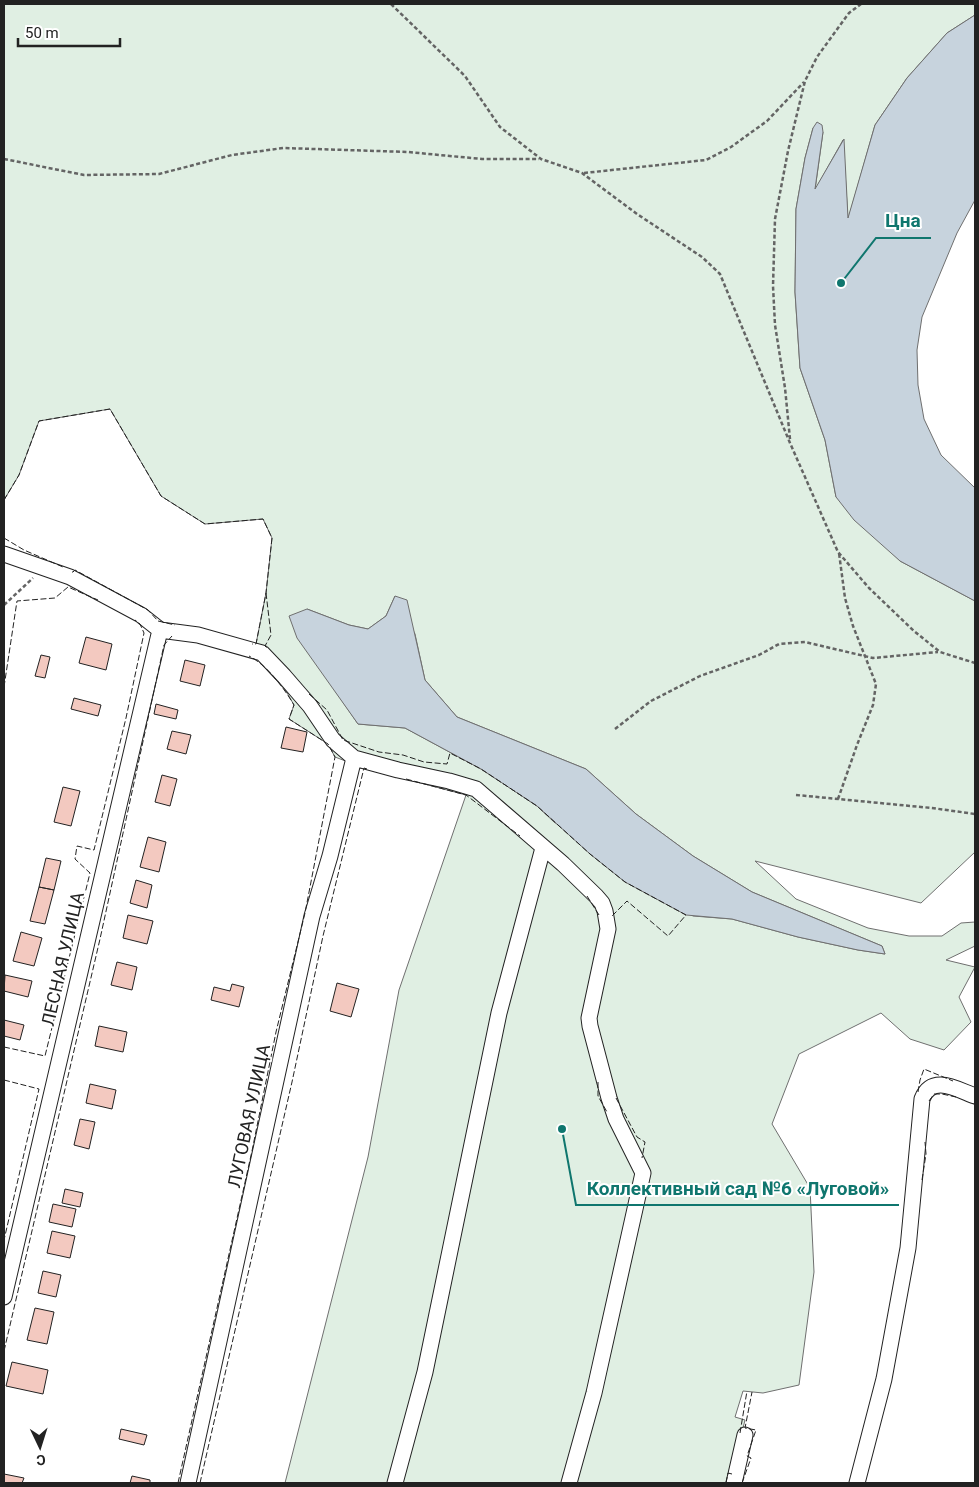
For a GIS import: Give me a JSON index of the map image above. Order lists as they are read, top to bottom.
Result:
{
  "streets": {
    "street": ["ЛЕСНАЯ УЛИЦА", "ЛУГОВАЯ УЛИЦА"]
  },
  "places": ["Цна", "Коллективный сад №6 «Луговой»"],
  "scale_bar": "50 m",
  "north": "bottom"
}
